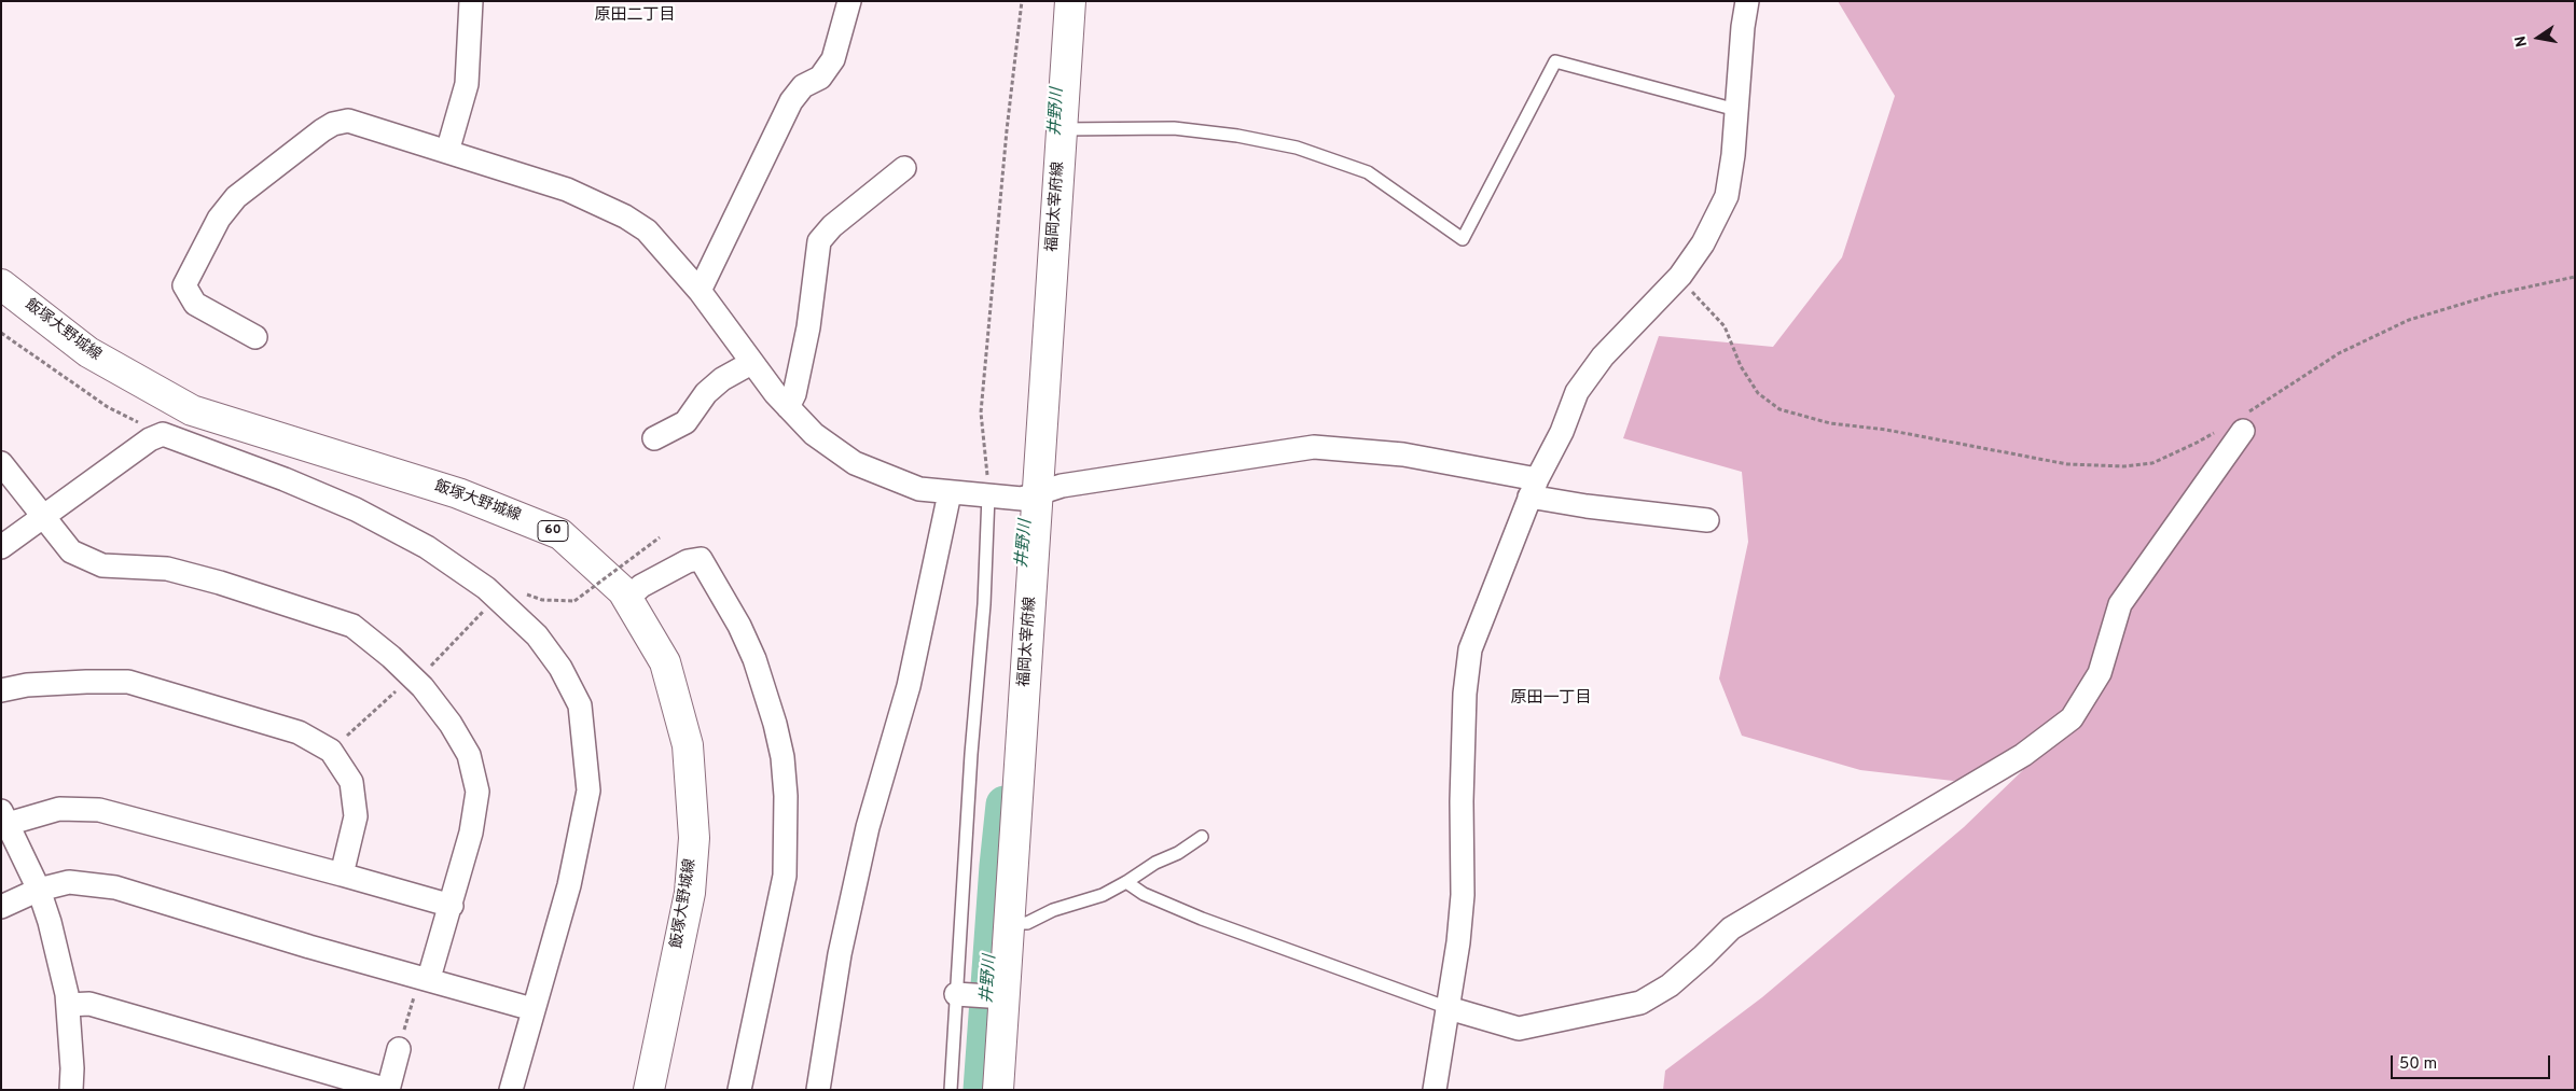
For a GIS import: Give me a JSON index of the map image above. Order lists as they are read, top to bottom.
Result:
{
  "streets": {
    "main road": ["福岡太宰府線", "飯塚大野城線", "60"]
  },
  "districts": ["原田二丁目", "原田一丁目"],
  "water": ["井野川"],
  "scale_bar": "50 m",
  "north": "left"
}
